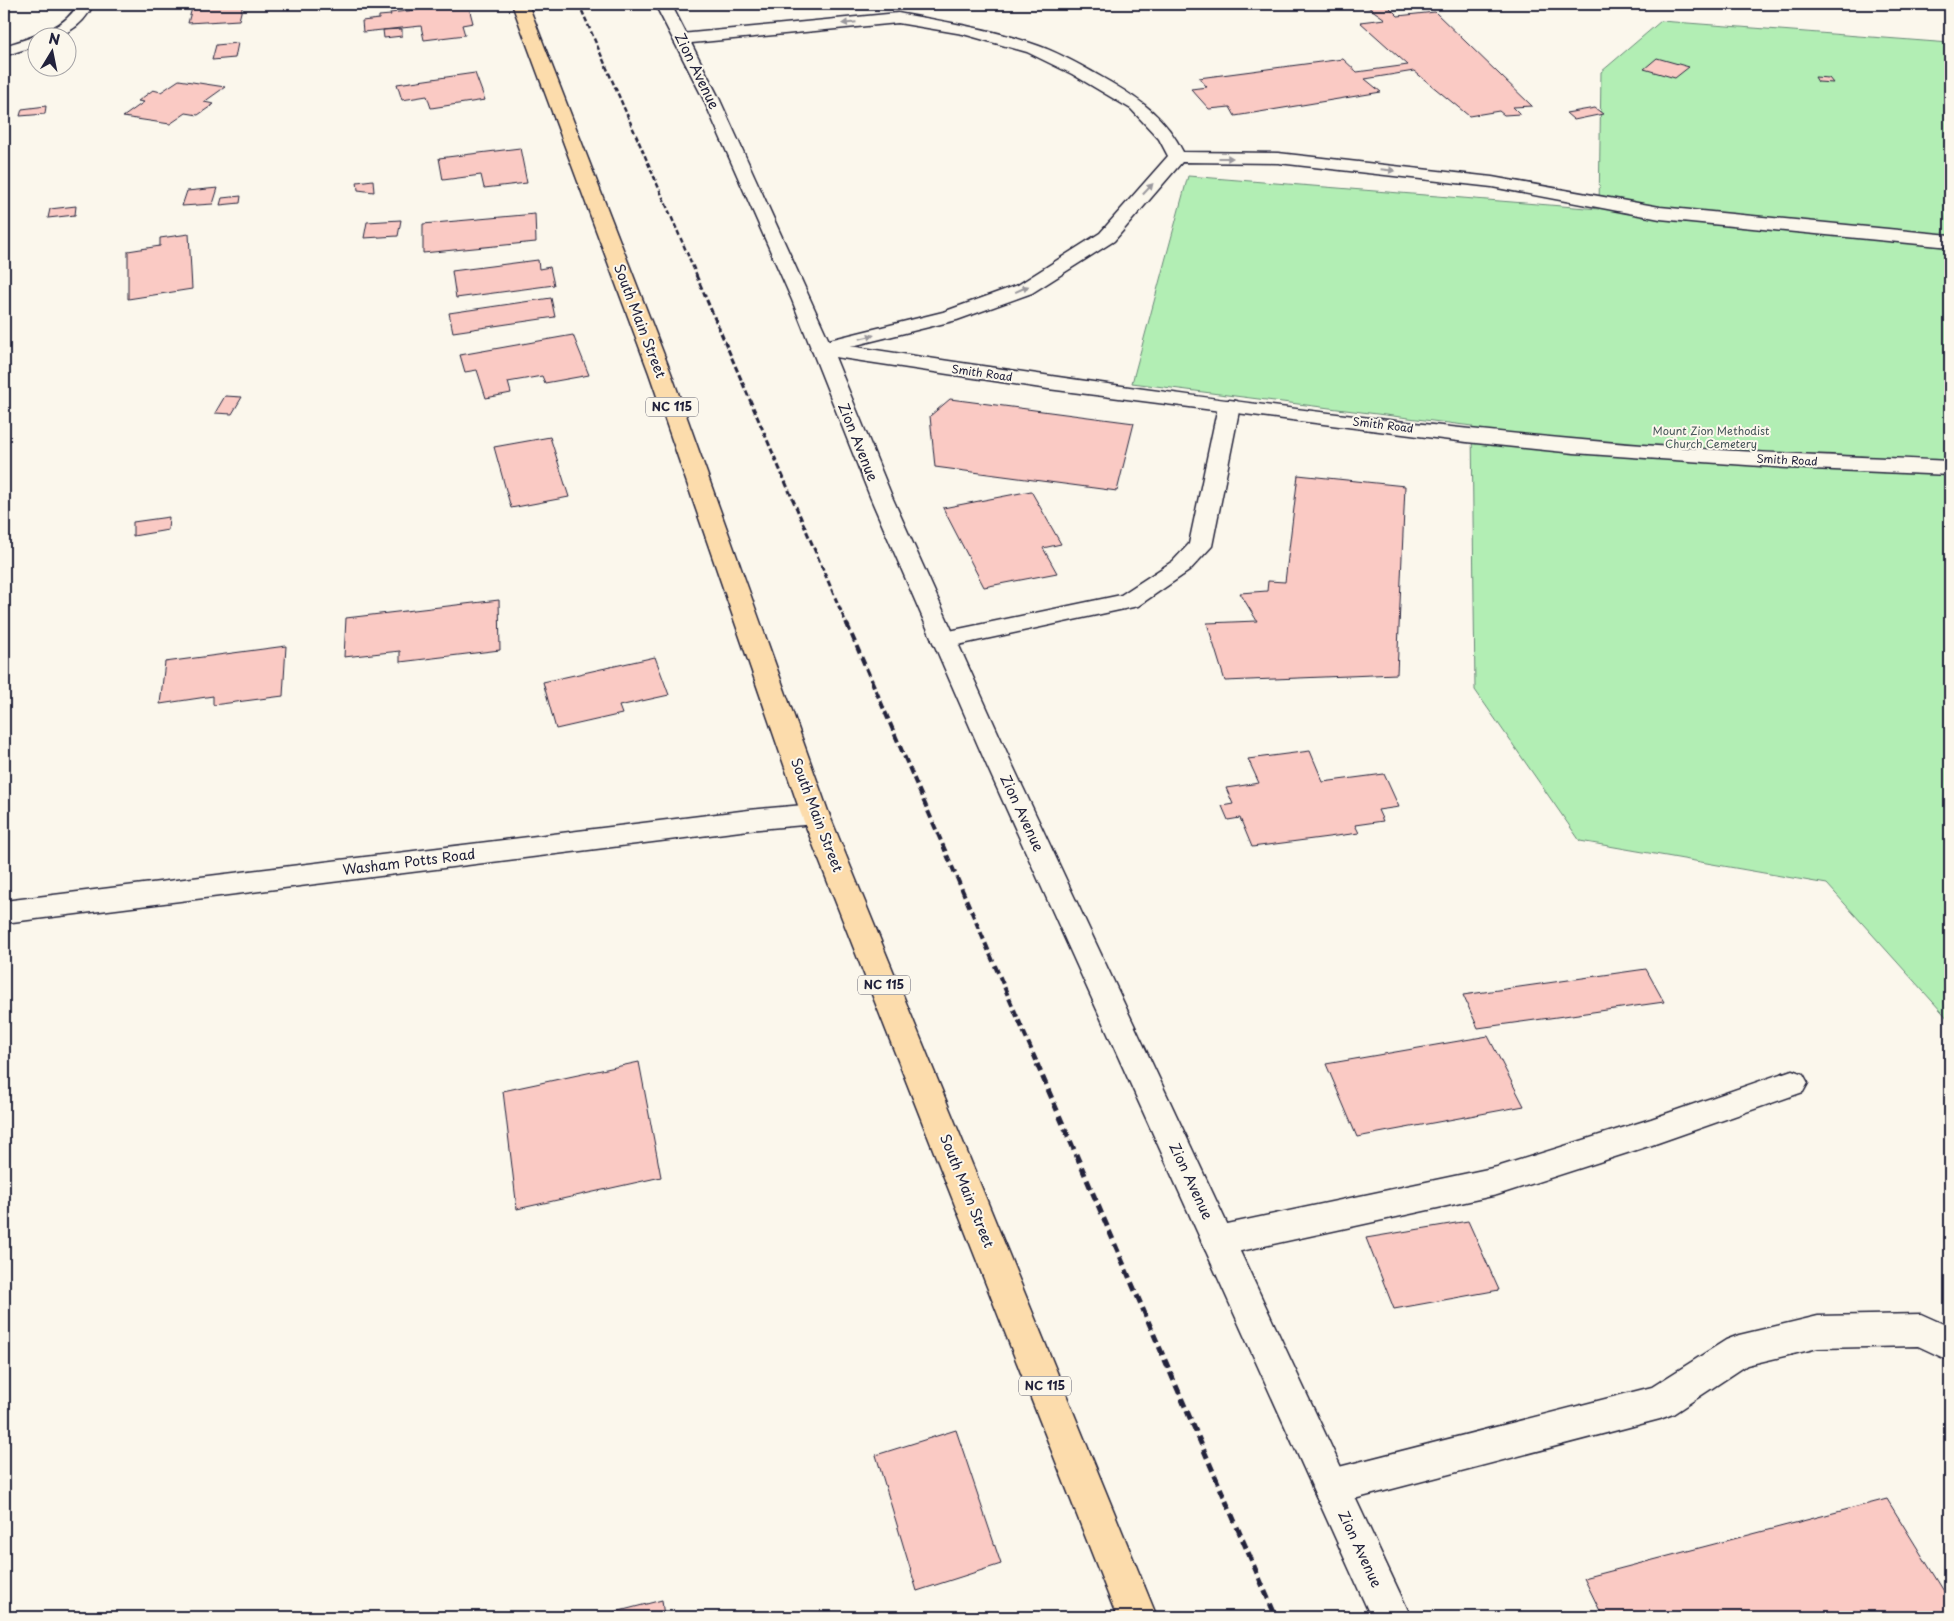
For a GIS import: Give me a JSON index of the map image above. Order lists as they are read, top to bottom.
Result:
{
  "streets": {
    "main road": ["South Main Street", "NC 115"],
    "street": ["Zion Avenue", "Smith Road", "Washam Potts Road"]
  },
  "crossings": [
    ["Zion Avenue", "Smith Road"],
    ["South Main Street", "Washam Potts Road"]
  ],
  "parks": ["Mount Zion Methodist Church Cemetery"],
  "north": "top"
}
